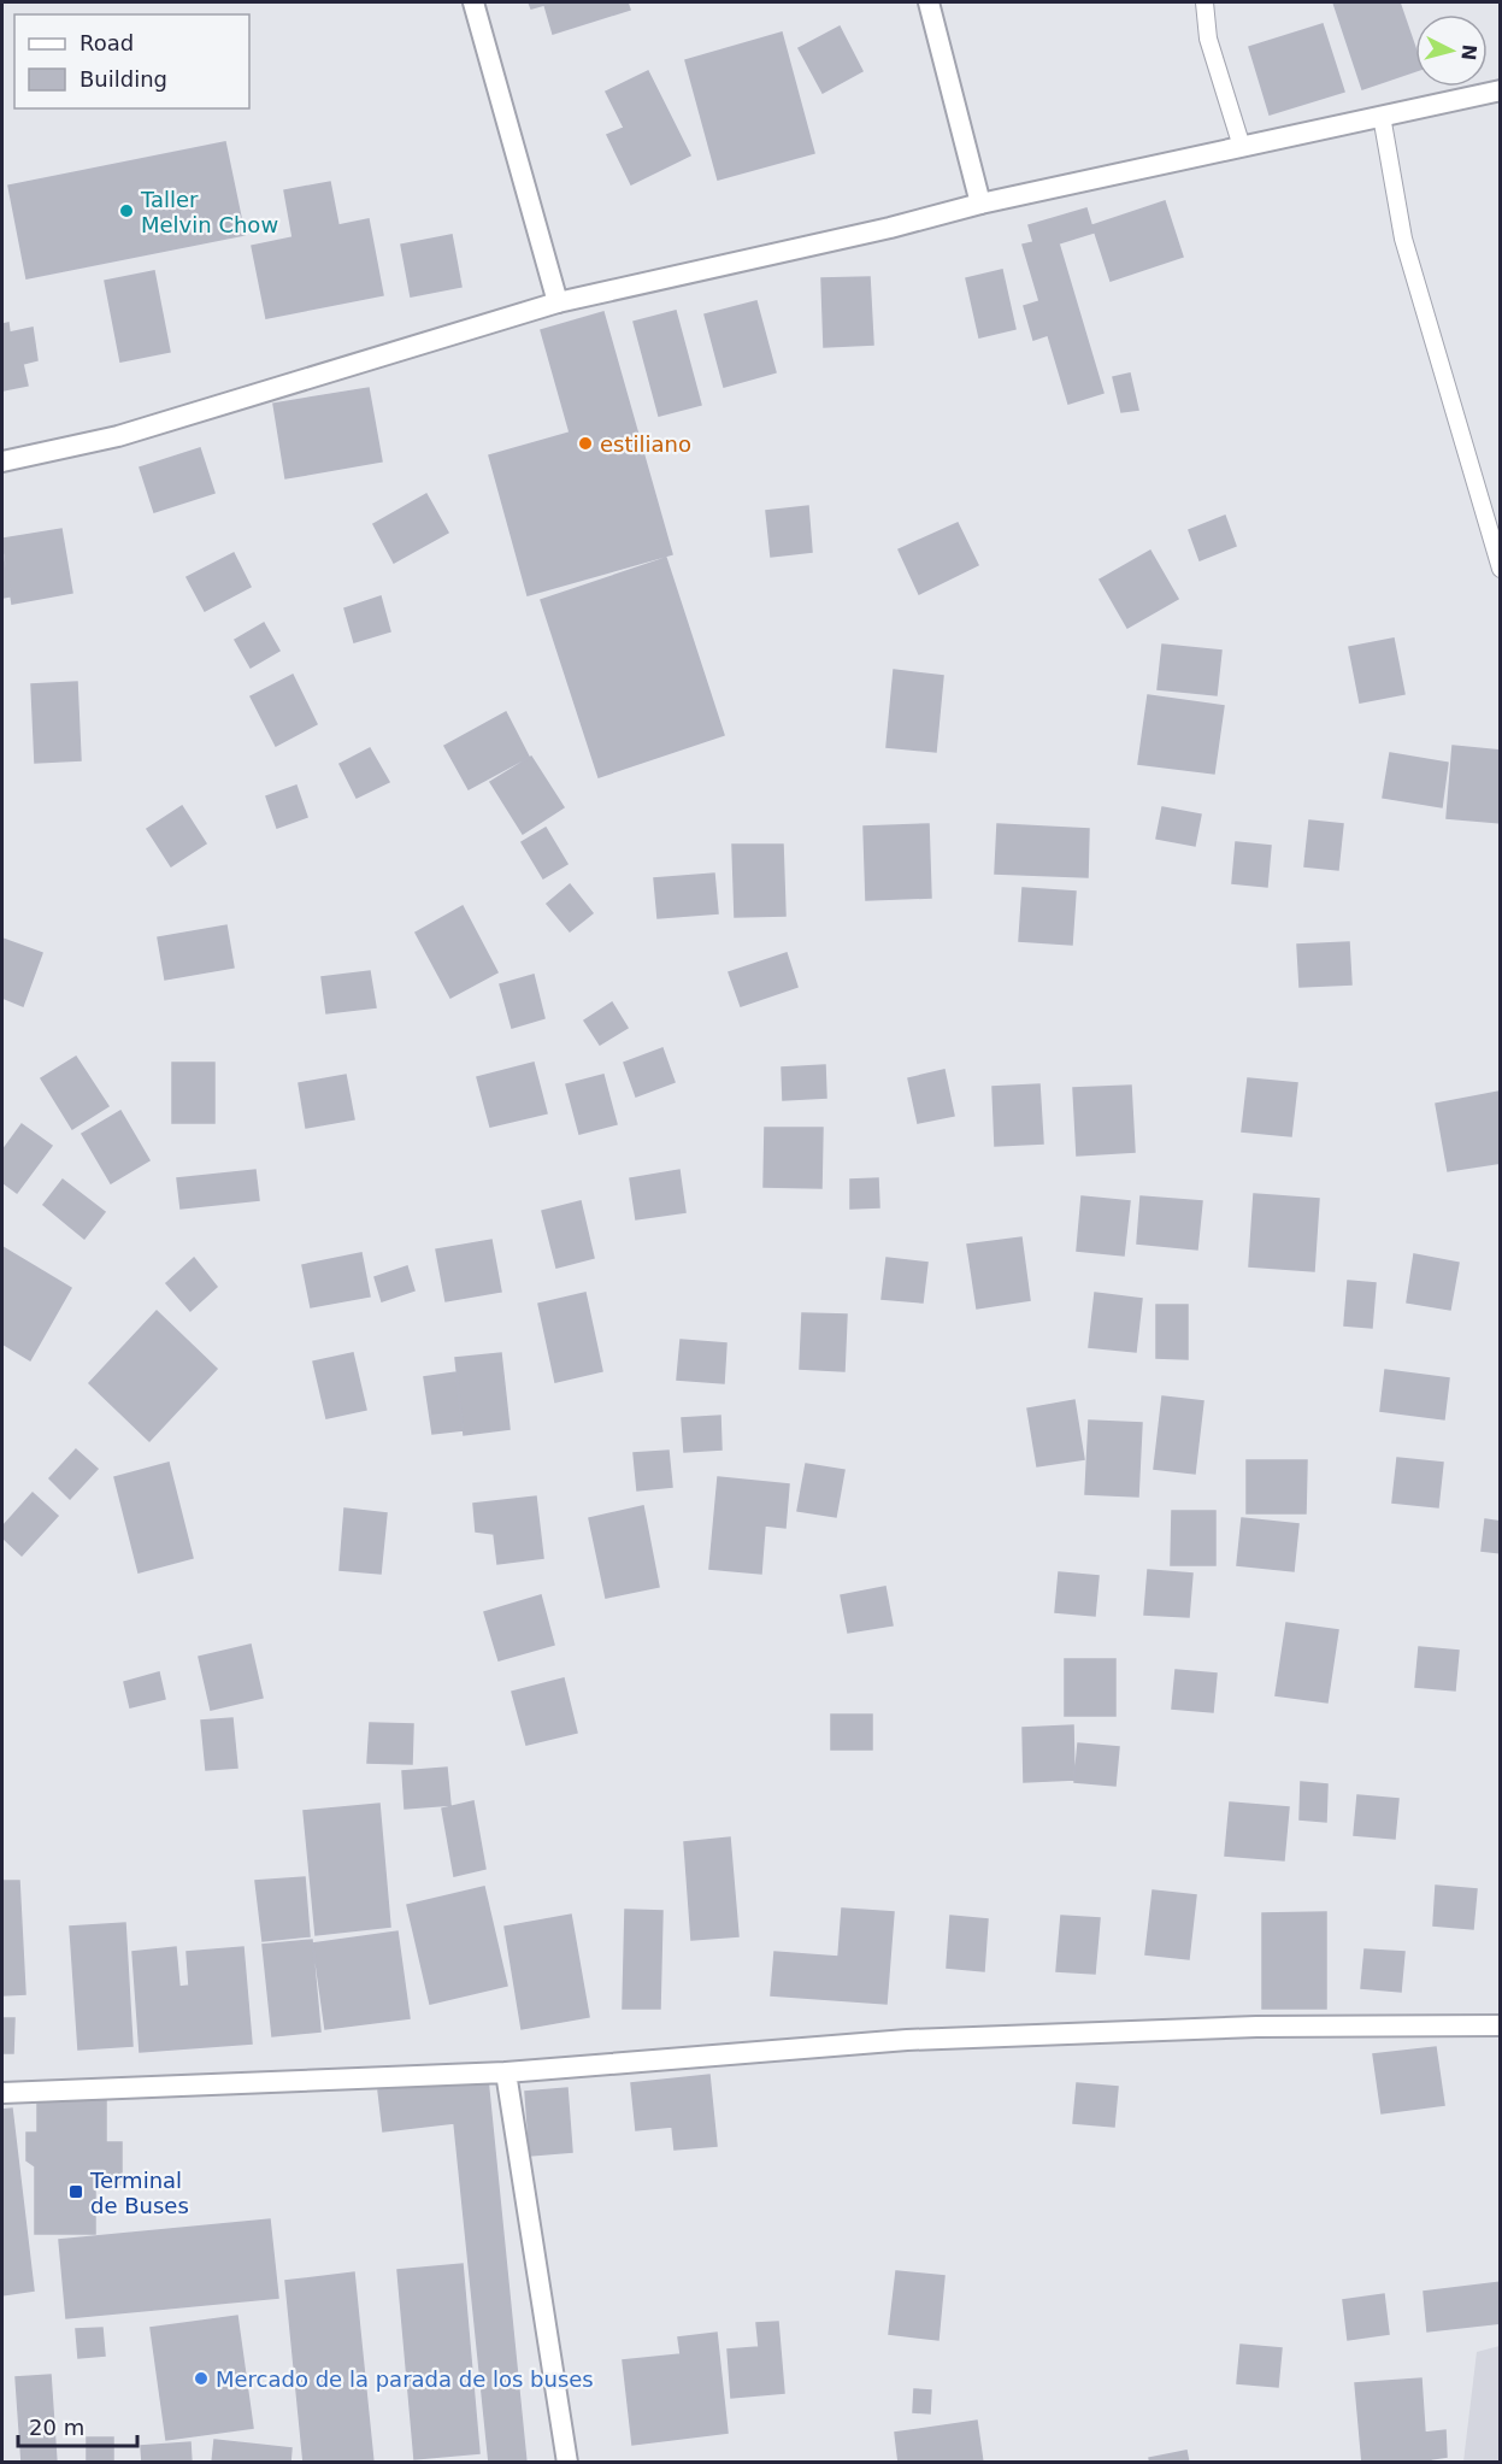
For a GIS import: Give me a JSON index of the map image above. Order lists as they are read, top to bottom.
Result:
{
  "places": {
    "other": ["Taller Melvin Chow", "estiliano", "Mercado de la parada de los buses"],
    "transit": ["Terminal de Buses"]
  },
  "legend": ["Road", "Building"],
  "scale_bar": "20 m",
  "north": "right"
}
